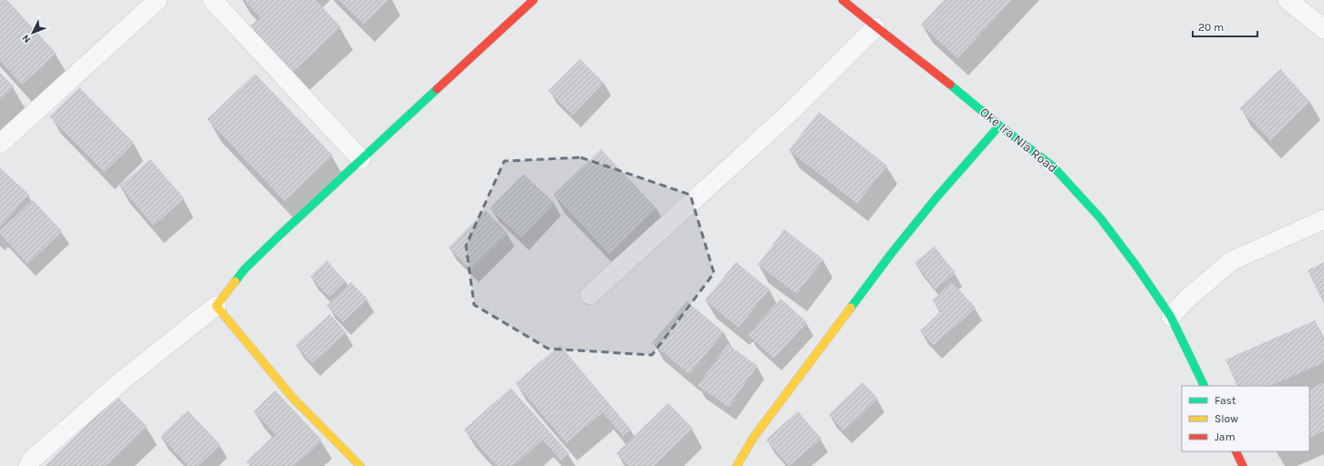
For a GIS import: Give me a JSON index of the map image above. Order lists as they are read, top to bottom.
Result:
{
  "streets": {
    "street": ["Oke Ira Nla Road"]
  },
  "legend": ["Fast", "Slow", "Jam"],
  "scale_bar": "20 m",
  "north": "bottom left"
}
